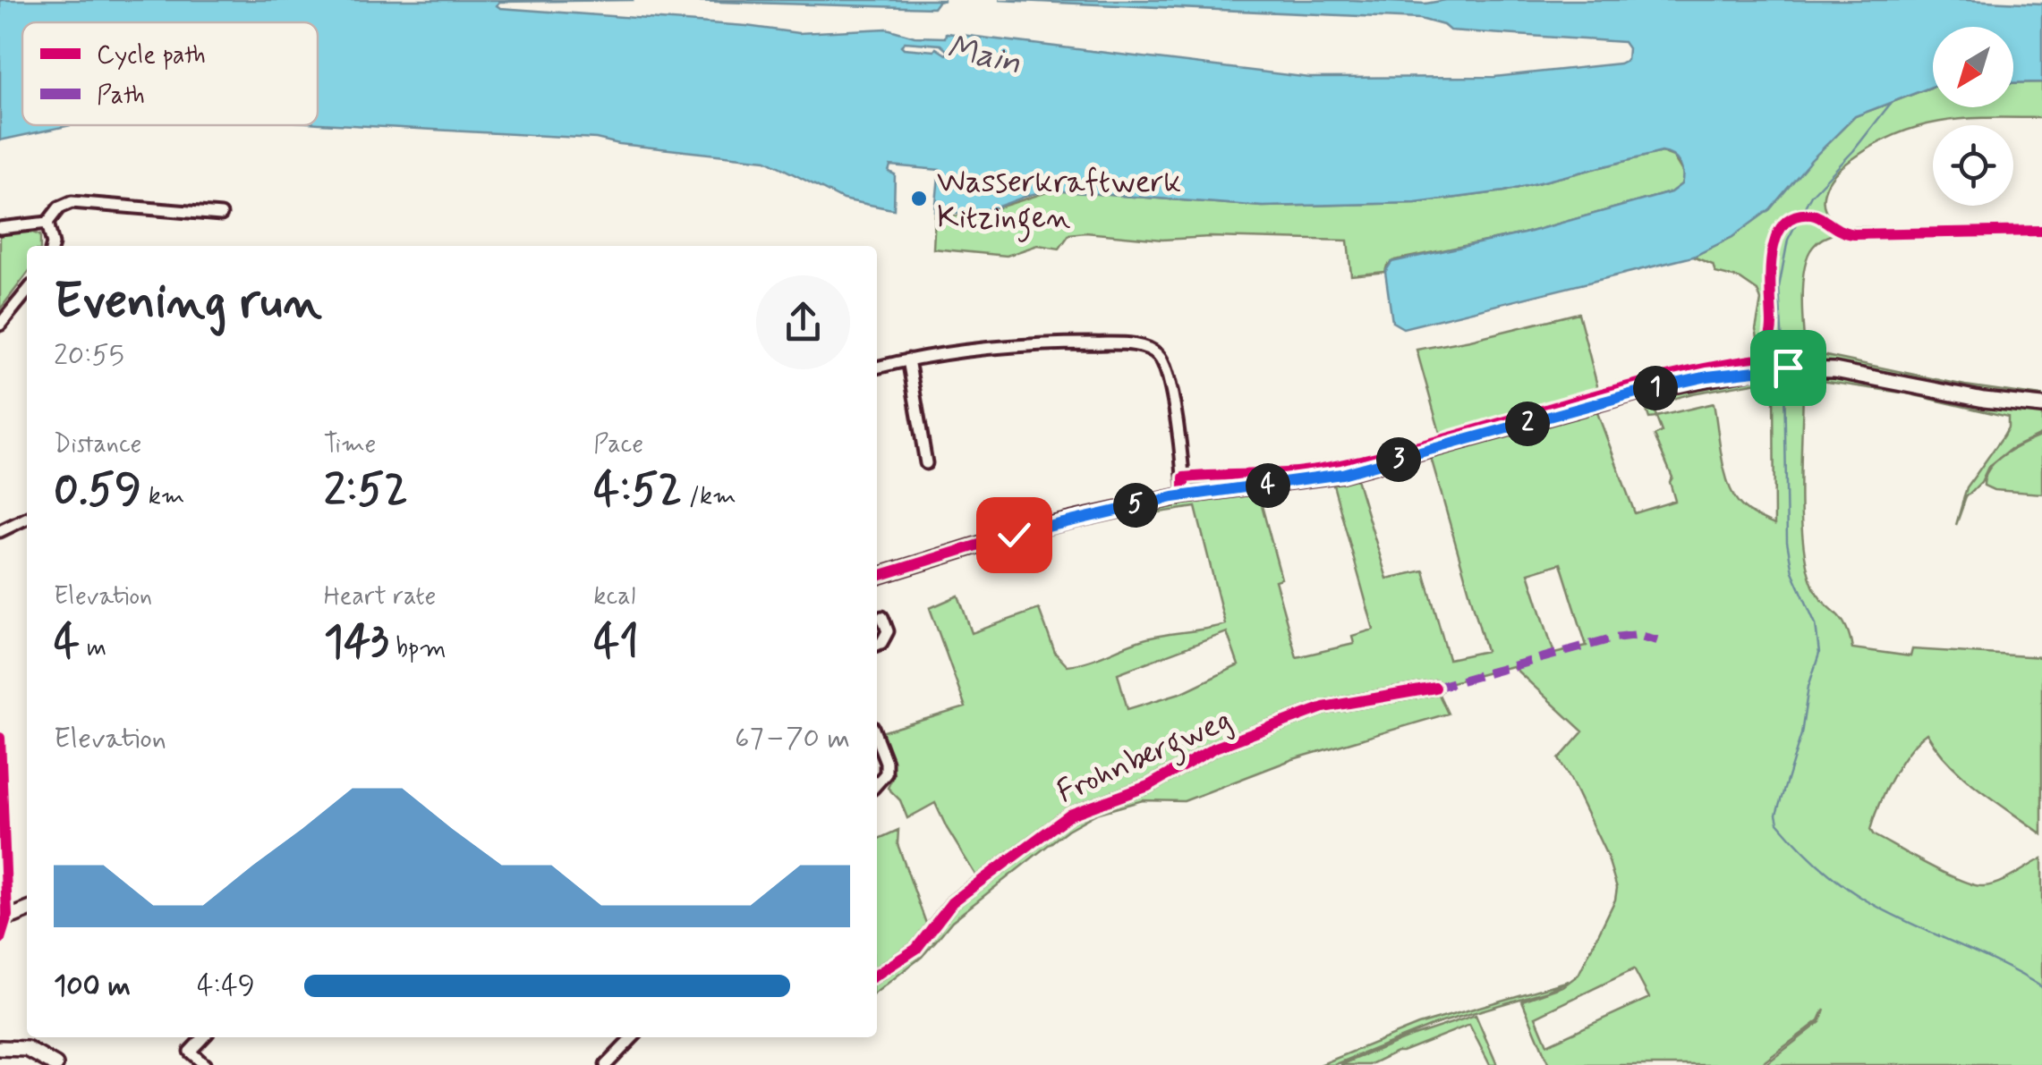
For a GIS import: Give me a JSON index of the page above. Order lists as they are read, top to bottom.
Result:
{
  "streets": {
    "street": ["Frohnbergweg"]
  },
  "water": ["Main"],
  "places": ["Wasserkraftwerk Kitzingen"],
  "legend": ["Cycle path", "Path"],
  "north": "bottom left",
  "page": {
    "heading": ["Evening run", "20:55"],
    "pins": [
      "1",
      "2",
      "3",
      "4",
      "5"
    ],
    "stats": [
      ["Distance", "0.59 km"],
      ["Time", "2:52"],
      ["Pace", "4:52 /km"],
      ["Elevation", "4 m"],
      ["Heart rate", "143 bpm"],
      ["kcal", "41"]
    ],
    "chart": ["Elevation", "67–70 m"],
    "list": [
      {
        "name": "100 m",
        "note": "4:49"
      }
    ]
  }
}
